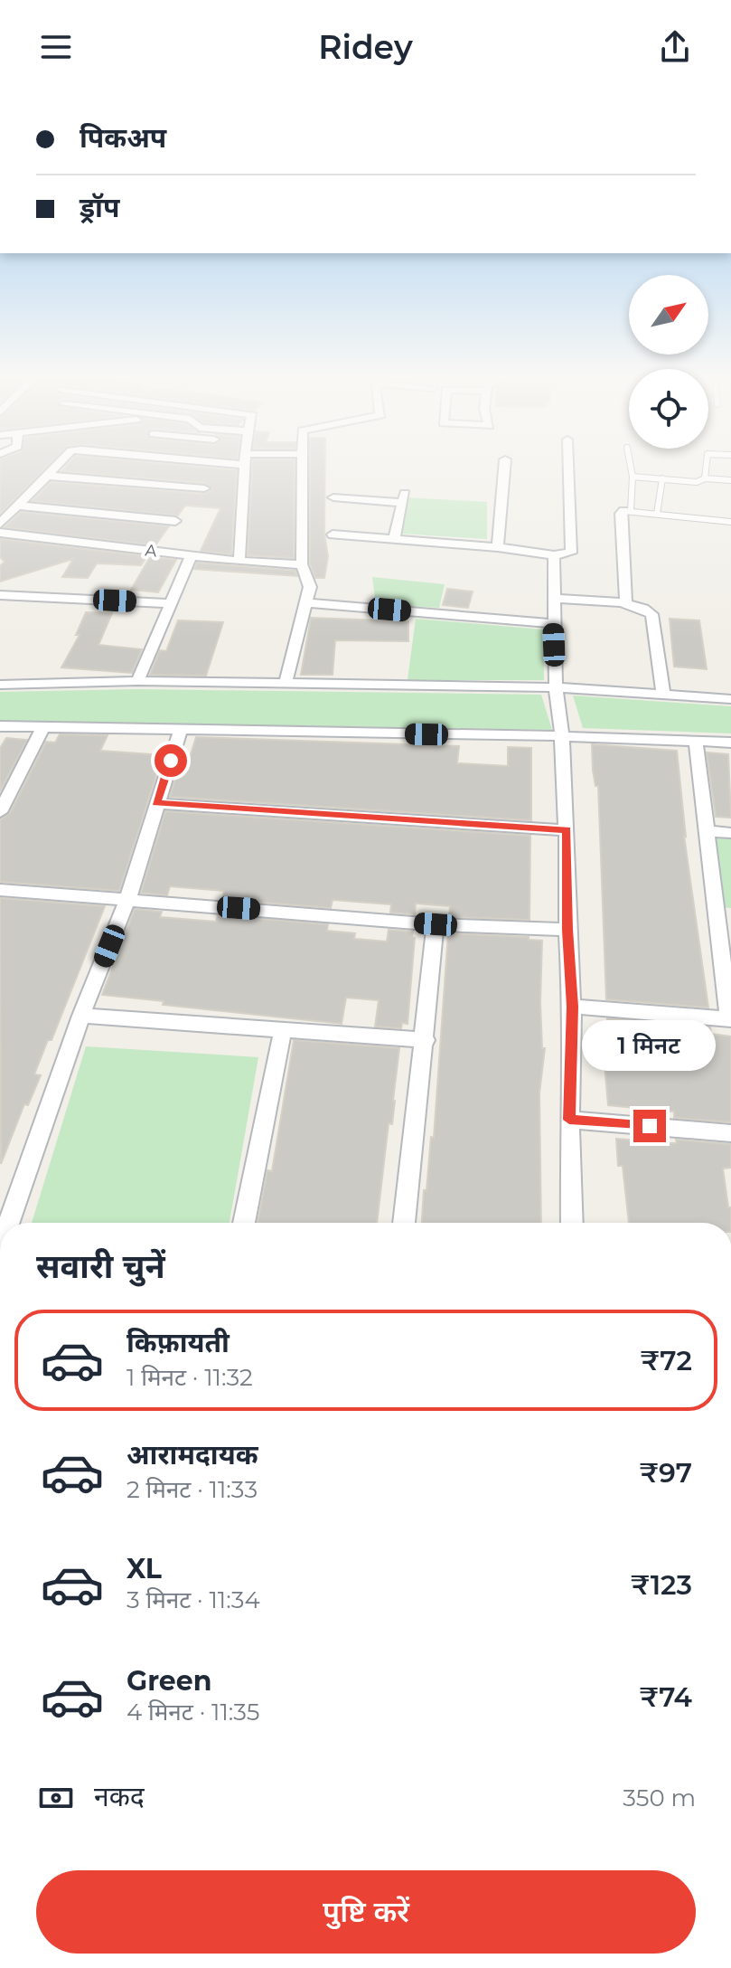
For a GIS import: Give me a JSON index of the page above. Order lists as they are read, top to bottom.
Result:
{
  "streets": {
    "street": ["A"]
  },
  "north": "top right",
  "page": {
    "header": "Ridey",
    "banner": ["पिकअप", "ड्रॉप"],
    "bubble": "1 मिनट",
    "heading": "सवारी चुनें",
    "list": [
      {
        "name": "किफ़ायती",
        "note": "1 मिनट · 11:32",
        "value": "₹72"
      },
      {
        "name": "आरामदायक",
        "note": "2 मिनट · 11:33",
        "value": "₹97"
      },
      {
        "name": "XL",
        "note": "3 मिनट · 11:34",
        "value": "₹123"
      },
      {
        "name": "Green",
        "note": "4 मिनट · 11:35",
        "value": "₹74"
      }
    ],
    "pay": ["नकद", "350 m"],
    "buttons": "पुष्टि करें"
  }
}
